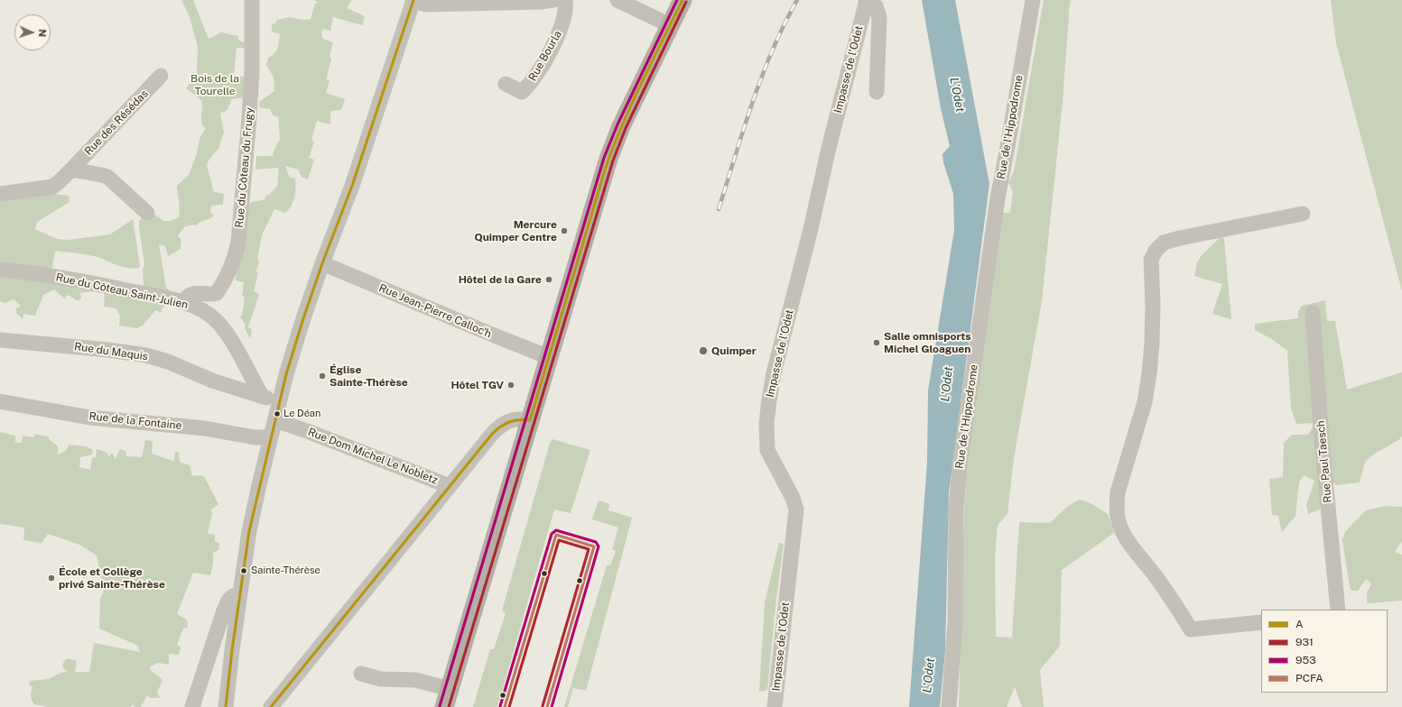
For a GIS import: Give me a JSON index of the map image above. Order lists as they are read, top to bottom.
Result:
{
  "streets": {
    "street": [
      "Rue Bourla",
      "Impasse de l'Odet",
      "Rue des Résédas",
      "Rue de l'Hippodrome",
      "Rue du Côteau du Frugy",
      "Rue du Côteau Saint-Julien",
      "Rue Jean-Pierre Calloc'h",
      "Rue du Maquis",
      "Rue de la Fontaine",
      "Rue Dom Michel Le Nobletz",
      "Rue Paul Taesch"
    ]
  },
  "crossings": [
    ["Rue du Côteau du Frugy", "Rue du Côteau Saint-Julien"],
    ["Rue du Côteau Saint-Julien", "Rue du Maquis"]
  ],
  "water": ["L'Odet"],
  "parks": ["Bois de la Tourelle"],
  "places": [
    "Mercure Quimper Centre",
    "Hôtel de la Gare",
    "Salle omnisports Michel Gloaguen",
    "Quimper",
    "Église Sainte-Thérèse",
    "Hôtel TGV",
    "Le Déan",
    "Sainte-Thérèse",
    "École et Collège privé Sainte-Thérèse"
  ],
  "lines": [
    "transit line A",
    "transit line 953",
    "transit line 931",
    "transit line PCFA"
  ],
  "legend": [
    "A",
    "931",
    "953",
    "PCFA"
  ],
  "north": "right"
}
